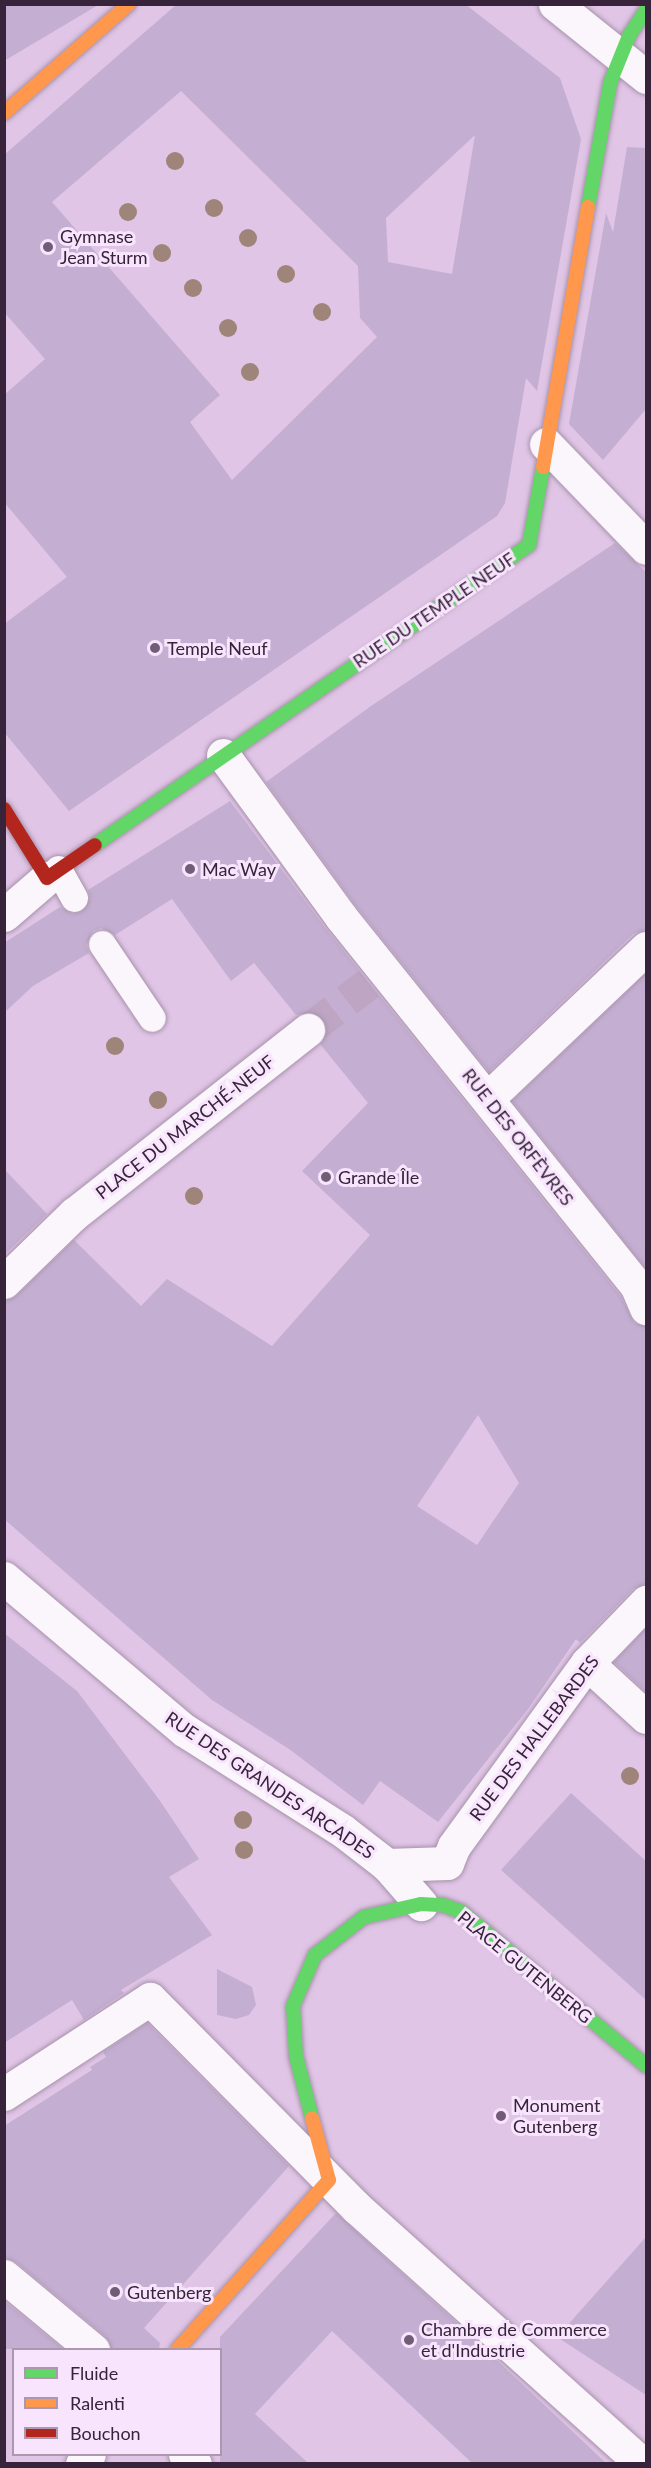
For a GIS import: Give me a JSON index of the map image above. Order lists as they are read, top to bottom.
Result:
{
  "streets": {
    "street": [
      "RUE DU TEMPLE NEUF",
      "PLACE DU MARCHÉ-NEUF",
      "RUE DES ORFÈVRES",
      "RUE DES HALLEBARDES",
      "RUE DES GRANDES ARCADES",
      "PLACE GUTENBERG"
    ]
  },
  "crossings": [
    ["RUE DU TEMPLE NEUF", "RUE DES ORFÈVRES"],
    ["RUE DES HALLEBARDES", "RUE DES GRANDES ARCADES"],
    ["RUE DES GRANDES ARCADES", "PLACE GUTENBERG"]
  ],
  "places": [
    "Gymnase Jean Sturm",
    "Temple Neuf",
    "Mac Way",
    "Grande Île",
    "Monument Gutenberg",
    "Gutenberg",
    "Chambre de Commerce et d'Industrie"
  ],
  "legend": ["Fluide", "Ralenti", "Bouchon"]
}
